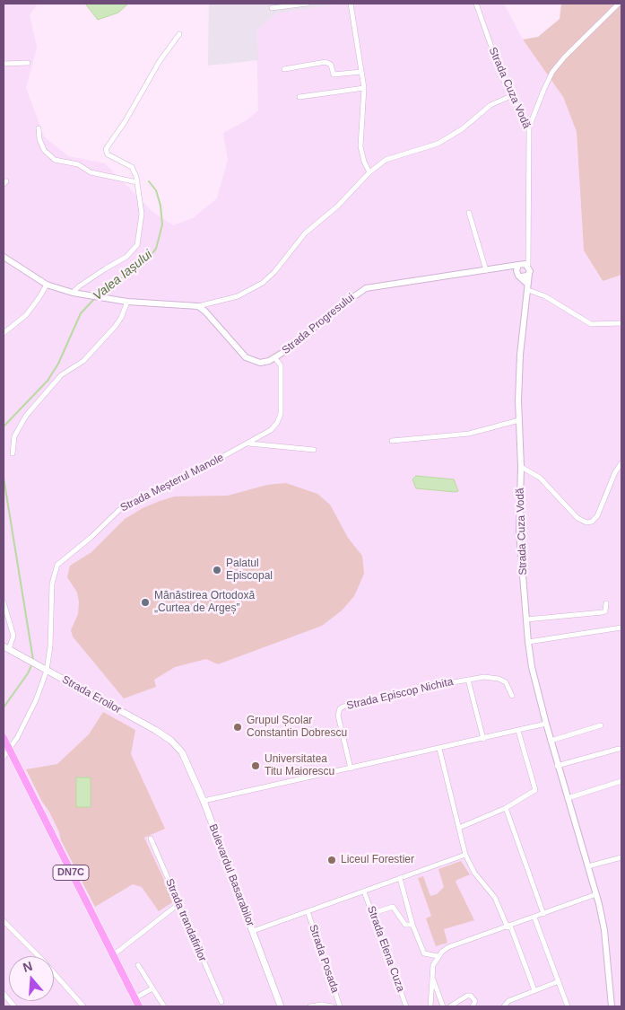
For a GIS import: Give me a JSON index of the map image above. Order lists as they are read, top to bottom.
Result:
{
  "streets": {
    "main road": ["Strada Eroilor", "DN7C", "Bulevardul Basarabilor"],
    "street": [
      "Strada Cuza Vodă",
      "Strada Progresului",
      "Strada Meșterul Manole",
      "Strada Episcop Nichita",
      "Strada trandafirilor",
      "Strada Elena Cuza",
      "Strada Posada"
    ]
  },
  "crossings": [
    ["Strada Cuza Vodă", "Strada Progresului"],
    ["Strada Progresului", "Strada Meșterul Manole"],
    ["Strada Meșterul Manole", "Strada Eroilor"],
    ["Strada Meșterul Manole", "DN7C"],
    ["Strada Eroilor", "Bulevardul Basarabilor"],
    ["Bulevardul Basarabilor", "Strada Posada"],
    ["Strada Elena Cuza", "Strada Posada"]
  ],
  "water": ["Valea Iașului"],
  "places": [
    "Palatul Episcopal",
    "Mănăstirea Ortodoxă „Curtea de Argeș”",
    "Grupul Școlar Constantin Dobrescu",
    "Universitatea Titu Maiorescu",
    "Liceul Forestier"
  ],
  "north": "top"
}
